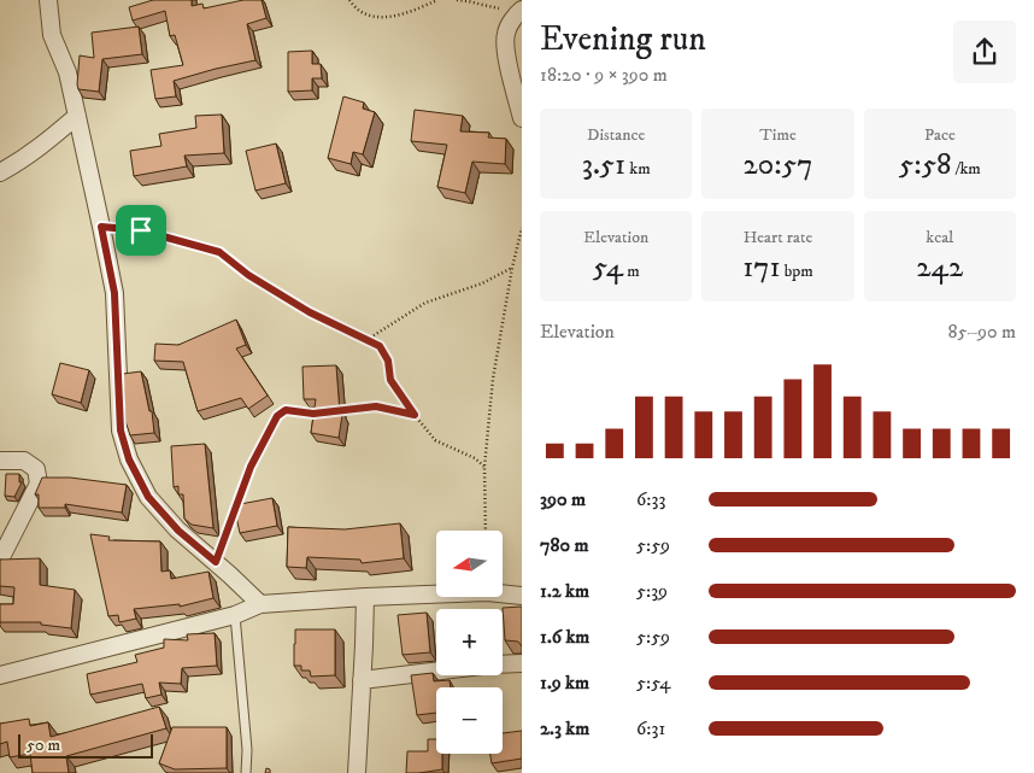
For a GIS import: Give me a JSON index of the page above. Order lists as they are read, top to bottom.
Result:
{
  "scale_bar": "50 m",
  "north": "left",
  "page": {
    "heading": ["Evening run", "18:20 · 9 × 390 m"],
    "stats": [
      ["Distance", "3.51 km"],
      ["Time", "20:57"],
      ["Pace", "5:58 /km"],
      ["Elevation", "54 m"],
      ["Heart rate", "171 bpm"],
      ["kcal", "242"]
    ],
    "chart": ["Elevation", "85–90 m"],
    "list": [
      {
        "name": "390 m",
        "note": "6:33"
      },
      {
        "name": "780 m",
        "note": "5:59"
      },
      {
        "name": "1.2 km",
        "note": "5:39"
      },
      {
        "name": "1.6 km",
        "note": "5:59"
      },
      {
        "name": "1.9 km",
        "note": "5:54"
      },
      {
        "name": "2.3 km",
        "note": "6:31"
      }
    ],
    "map_buttons": ["+", "−"],
    "scale": "50 m"
  }
}
